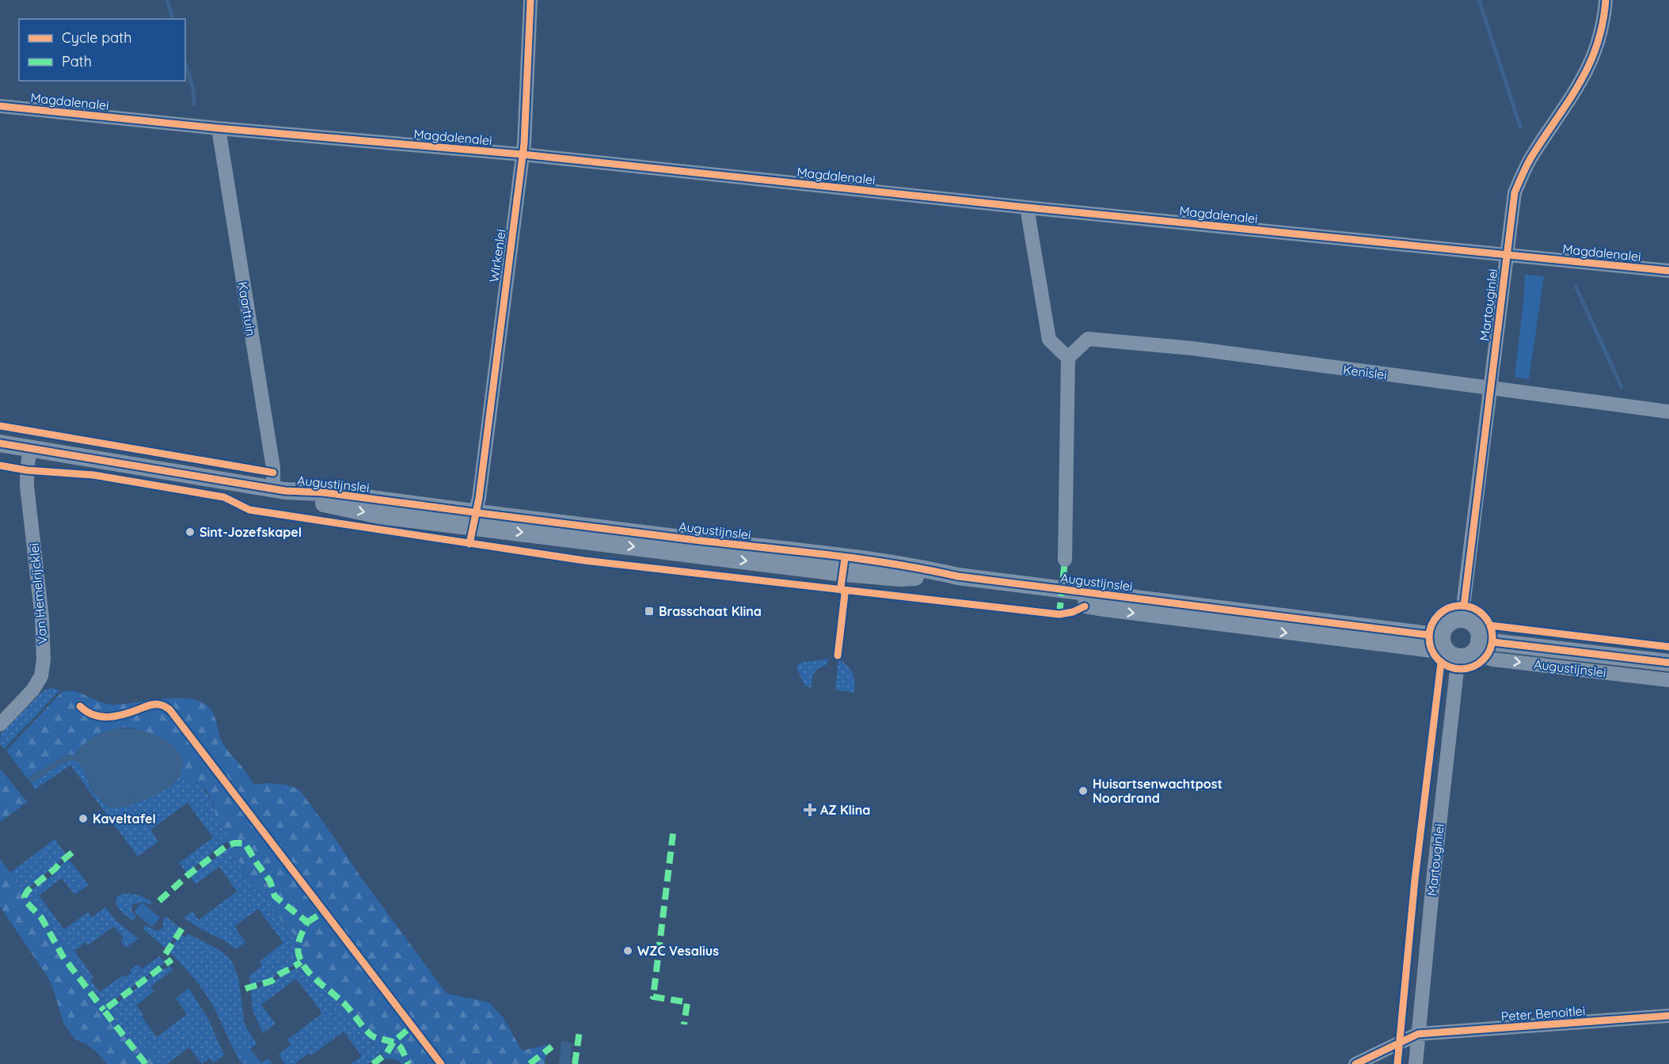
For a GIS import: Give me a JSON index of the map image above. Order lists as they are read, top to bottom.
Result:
{
  "streets": {
    "street": [
      "Magdalenalei",
      "Wirkenlei",
      "Martouginlei",
      "Kaarttuin",
      "Kenislei",
      "Augustijnslei",
      "Van Hemelrijcklei",
      "Peter Benoitlei"
    ]
  },
  "crossings": [
    ["Magdalenalei", "Wirkenlei"],
    ["Magdalenalei", "Martouginlei"],
    ["Magdalenalei", "Kaarttuin"],
    ["Wirkenlei", "Augustijnslei"],
    ["Martouginlei", "Kenislei"],
    ["Martouginlei", "Augustijnslei"],
    ["Martouginlei", "Peter Benoitlei"],
    ["Kaarttuin", "Augustijnslei"],
    ["Augustijnslei", "Van Hemelrijcklei"]
  ],
  "places": {
    "other": [
      "Sint-Jozefskapel",
      "Huisartsenwachtpost Noordrand",
      "Kaveltafel",
      "WZC Vesalius"
    ],
    "transit": ["Brasschaat Klina"],
    "health": ["AZ Klina"]
  },
  "legend": ["Cycle path", "Path"]
}
